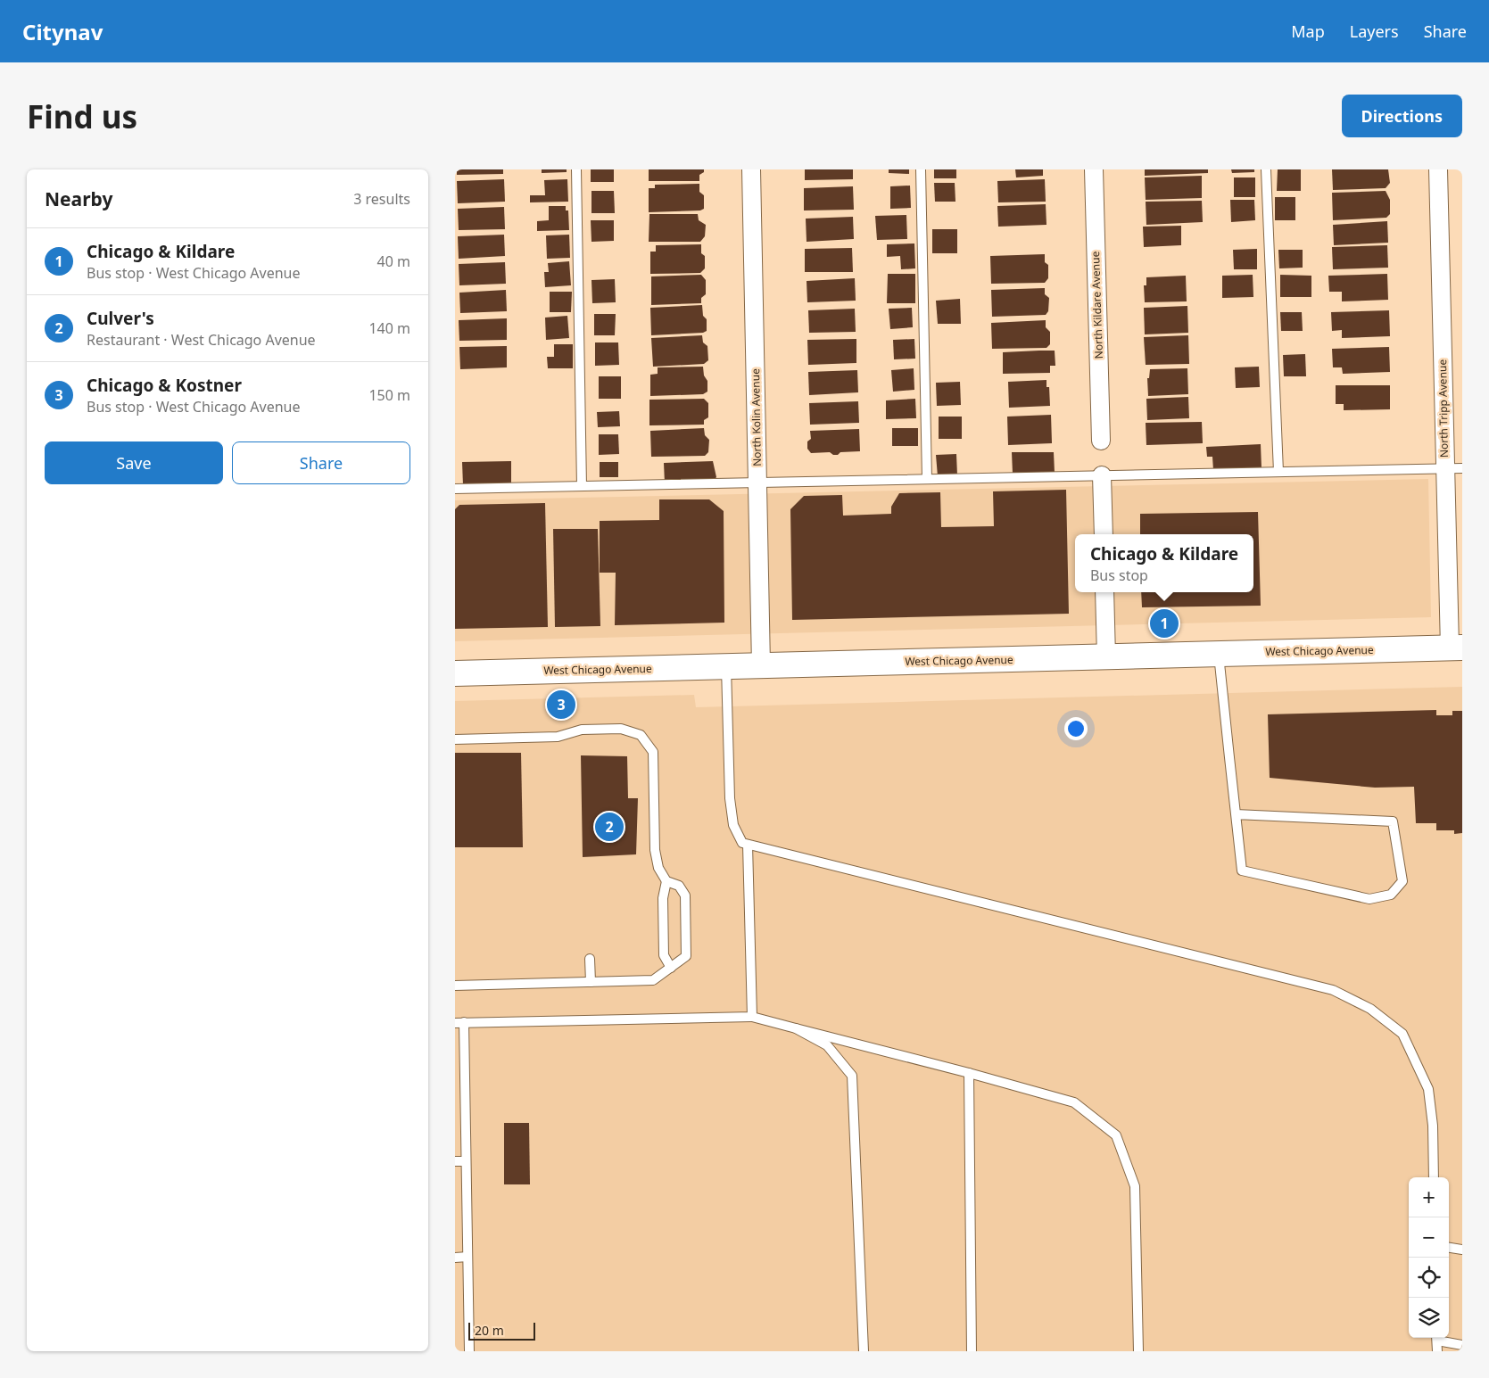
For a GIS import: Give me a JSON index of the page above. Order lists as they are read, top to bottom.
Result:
{
  "streets": {
    "main road": ["West Chicago Avenue"],
    "street": ["North Kildare Avenue", "North Tripp Avenue", "North Kolin Avenue"]
  },
  "crossings": [
    ["North Tripp Avenue", "West Chicago Avenue"],
    ["North Kolin Avenue", "West Chicago Avenue"]
  ],
  "scale_bar": "20 m",
  "page": {
    "header": "Citynav",
    "nav": ["Map", "Layers", "Share"],
    "buttons": [
      "Directions",
      ["Save", "Share"]
    ],
    "title": "Find us",
    "heading": ["Nearby", "3 results"],
    "list": [
      {
        "mark": "1",
        "name": "Chicago & Kildare",
        "note": "Bus stop · West Chicago Avenue",
        "value": "40 m"
      },
      {
        "mark": "2",
        "name": "Culver's",
        "note": "Restaurant · West Chicago Avenue",
        "value": "140 m"
      },
      {
        "mark": "3",
        "name": "Chicago & Kostner",
        "note": "Bus stop · West Chicago Avenue",
        "value": "150 m"
      }
    ],
    "popup": ["Chicago & Kildare", "Bus stop"],
    "pins": ["1", "3", "2"],
    "map_buttons": ["+", "−"],
    "scale": "20 m"
  }
}
